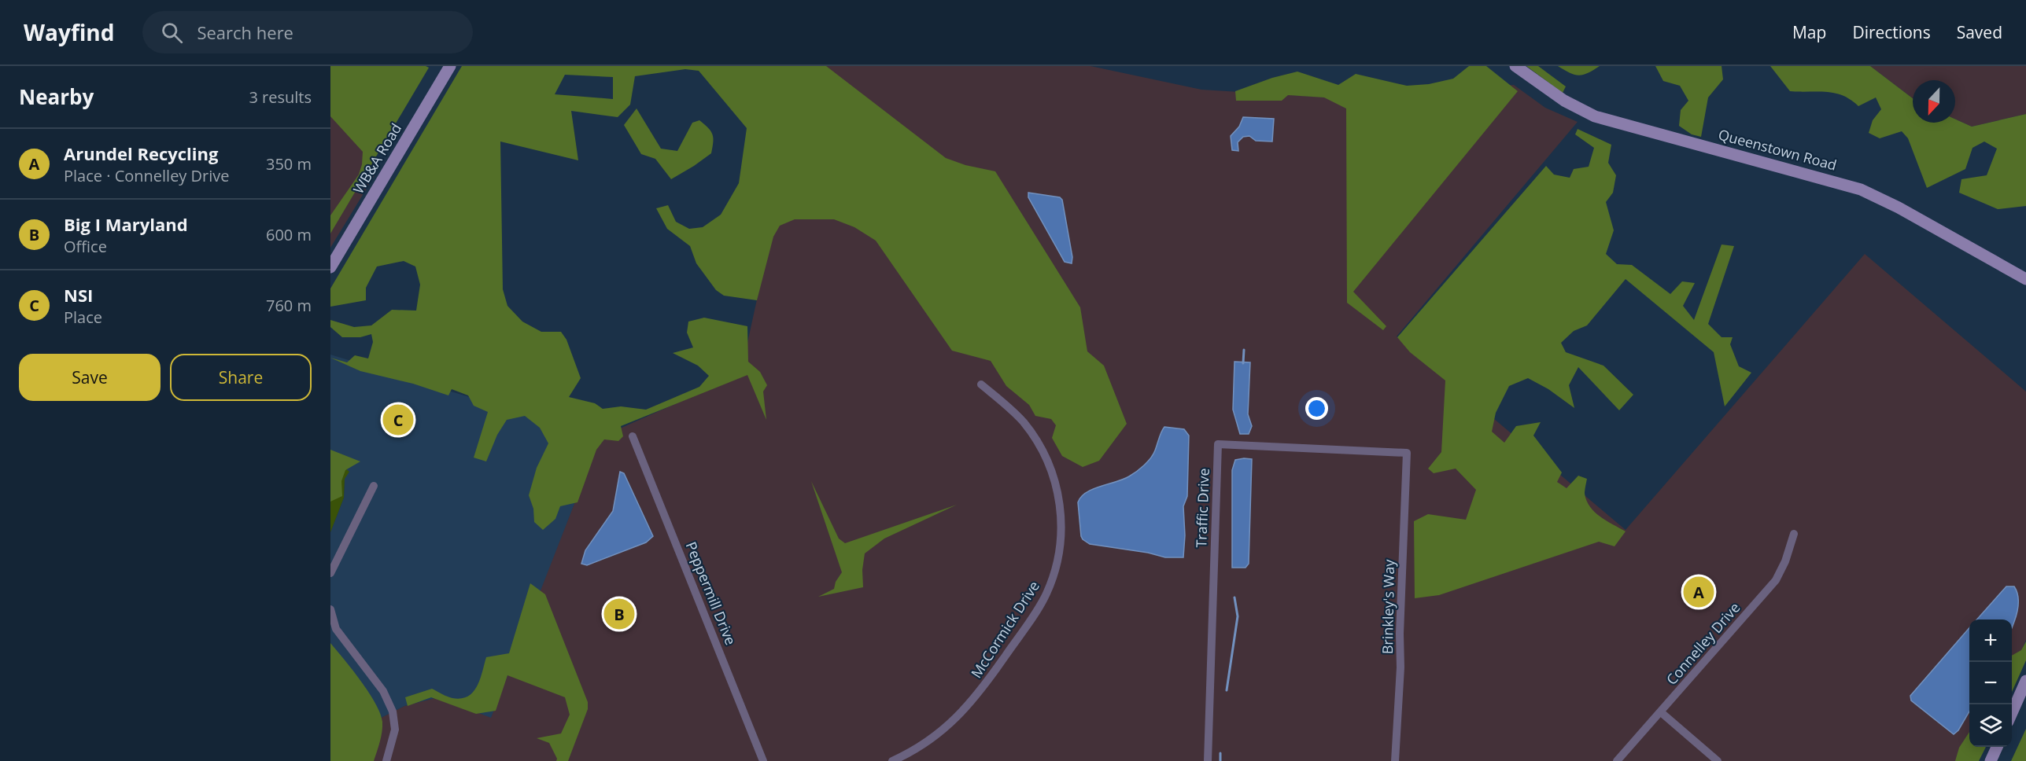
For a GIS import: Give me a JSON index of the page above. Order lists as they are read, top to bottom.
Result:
{
  "streets": {
    "street": [
      "Queenstown Road",
      "WB&A Road",
      "Traffic Drive",
      "Peppermill Drive",
      "Brinkley's Way",
      "McCormick Drive",
      "Connelley Drive"
    ]
  },
  "crossings": [
    ["Traffic Drive", "Brinkley's Way"]
  ],
  "north": "bottom",
  "page": {
    "header": "Wayfind",
    "search": "Search here",
    "nav": ["Map", "Directions", "Saved"],
    "heading": ["Nearby", "3 results"],
    "list": [
      {
        "mark": "A",
        "name": "Arundel Recycling",
        "note": "Place · Connelley Drive",
        "value": "350 m"
      },
      {
        "mark": "B",
        "name": "Big I Maryland",
        "note": "Office",
        "value": "600 m"
      },
      {
        "mark": "C",
        "name": "NSI",
        "note": "Place",
        "value": "760 m"
      }
    ],
    "buttons": ["Save", "Share"],
    "pins": ["C", "A", "B"],
    "map_buttons": ["+", "−"]
  }
}
